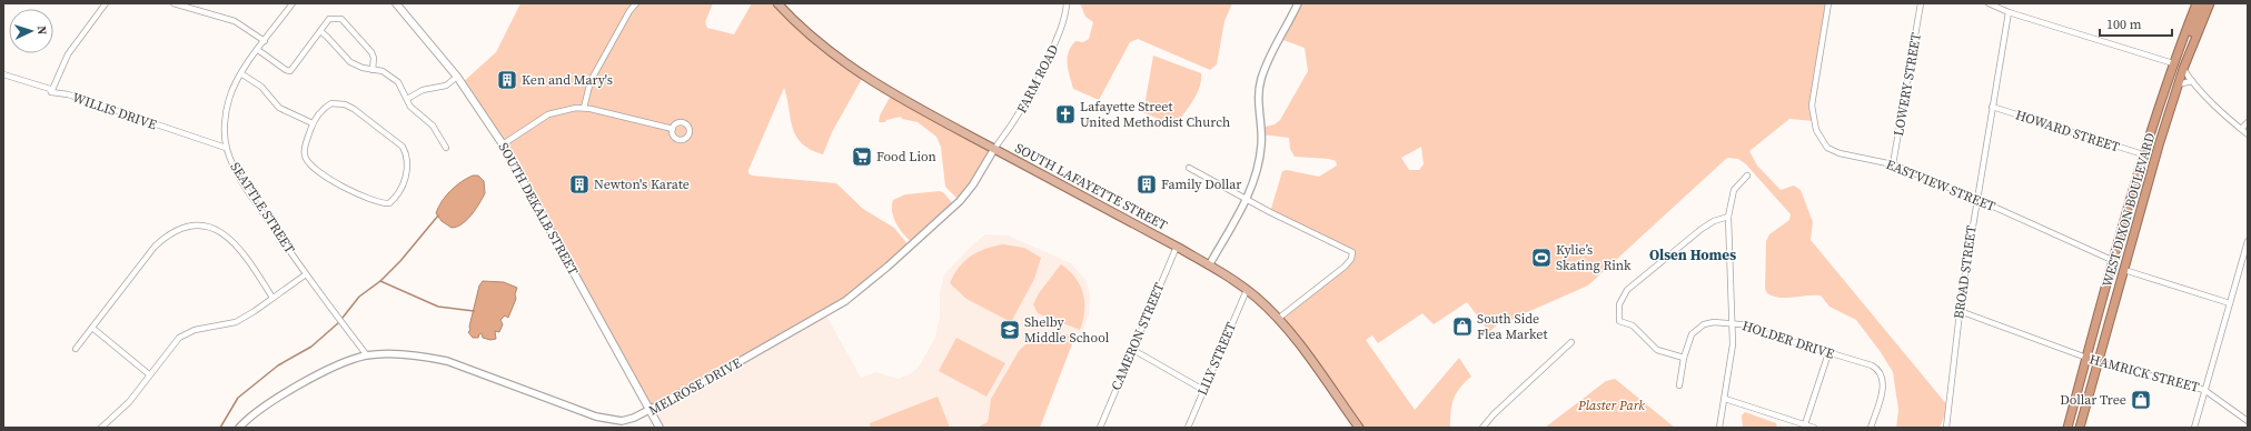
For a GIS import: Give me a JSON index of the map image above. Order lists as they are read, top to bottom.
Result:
{
  "streets": {
    "highway": ["WEST DIXON BOULEVARD"],
    "main road": ["SOUTH LAFAYETTE STREET", "SOUTH DEKALB STREET"],
    "street": [
      "FARM ROAD",
      "LOWERY STREET",
      "WILLIS DRIVE",
      "HOWARD STREET",
      "EASTVIEW STREET",
      "SEATTLE STREET",
      "BROAD STREET",
      "CAMERON STREET",
      "HOLDER DRIVE",
      "LILY STREET",
      "HAMRICK STREET",
      "MELROSE DRIVE"
    ]
  },
  "crossings": [
    ["FARM ROAD", "SOUTH LAFAYETTE STREET"],
    ["FARM ROAD", "MELROSE DRIVE"],
    ["LOWERY STREET", "EASTVIEW STREET"],
    ["WILLIS DRIVE", "SEATTLE STREET"],
    ["HOWARD STREET", "WEST DIXON BOULEVARD"],
    ["HOWARD STREET", "BROAD STREET"],
    ["EASTVIEW STREET", "WEST DIXON BOULEVARD"],
    ["EASTVIEW STREET", "BROAD STREET"],
    ["SOUTH LAFAYETTE STREET", "CAMERON STREET"],
    ["SOUTH LAFAYETTE STREET", "LILY STREET"],
    ["SOUTH LAFAYETTE STREET", "MELROSE DRIVE"],
    ["SEATTLE STREET", "MELROSE DRIVE"],
    ["SOUTH DEKALB STREET", "MELROSE DRIVE"],
    ["WEST DIXON BOULEVARD", "HAMRICK STREET"],
    ["BROAD STREET", "HAMRICK STREET"]
  ],
  "districts": ["Olsen Homes"],
  "parks": ["Plaster Park"],
  "places": {
    "building": ["Ken and Mary's", "Newton's Karate", "Family Dollar"],
    "church": ["Lafayette Street United Methodist Church"],
    "supermarket": ["Food Lion"],
    "sports": ["Kylie’s Skating Rink"],
    "shop": ["South Side Flea Market", "Dollar Tree"],
    "school or university": ["Shelby Middle School"]
  },
  "scale_bar": "100 m",
  "north": "right"
}
